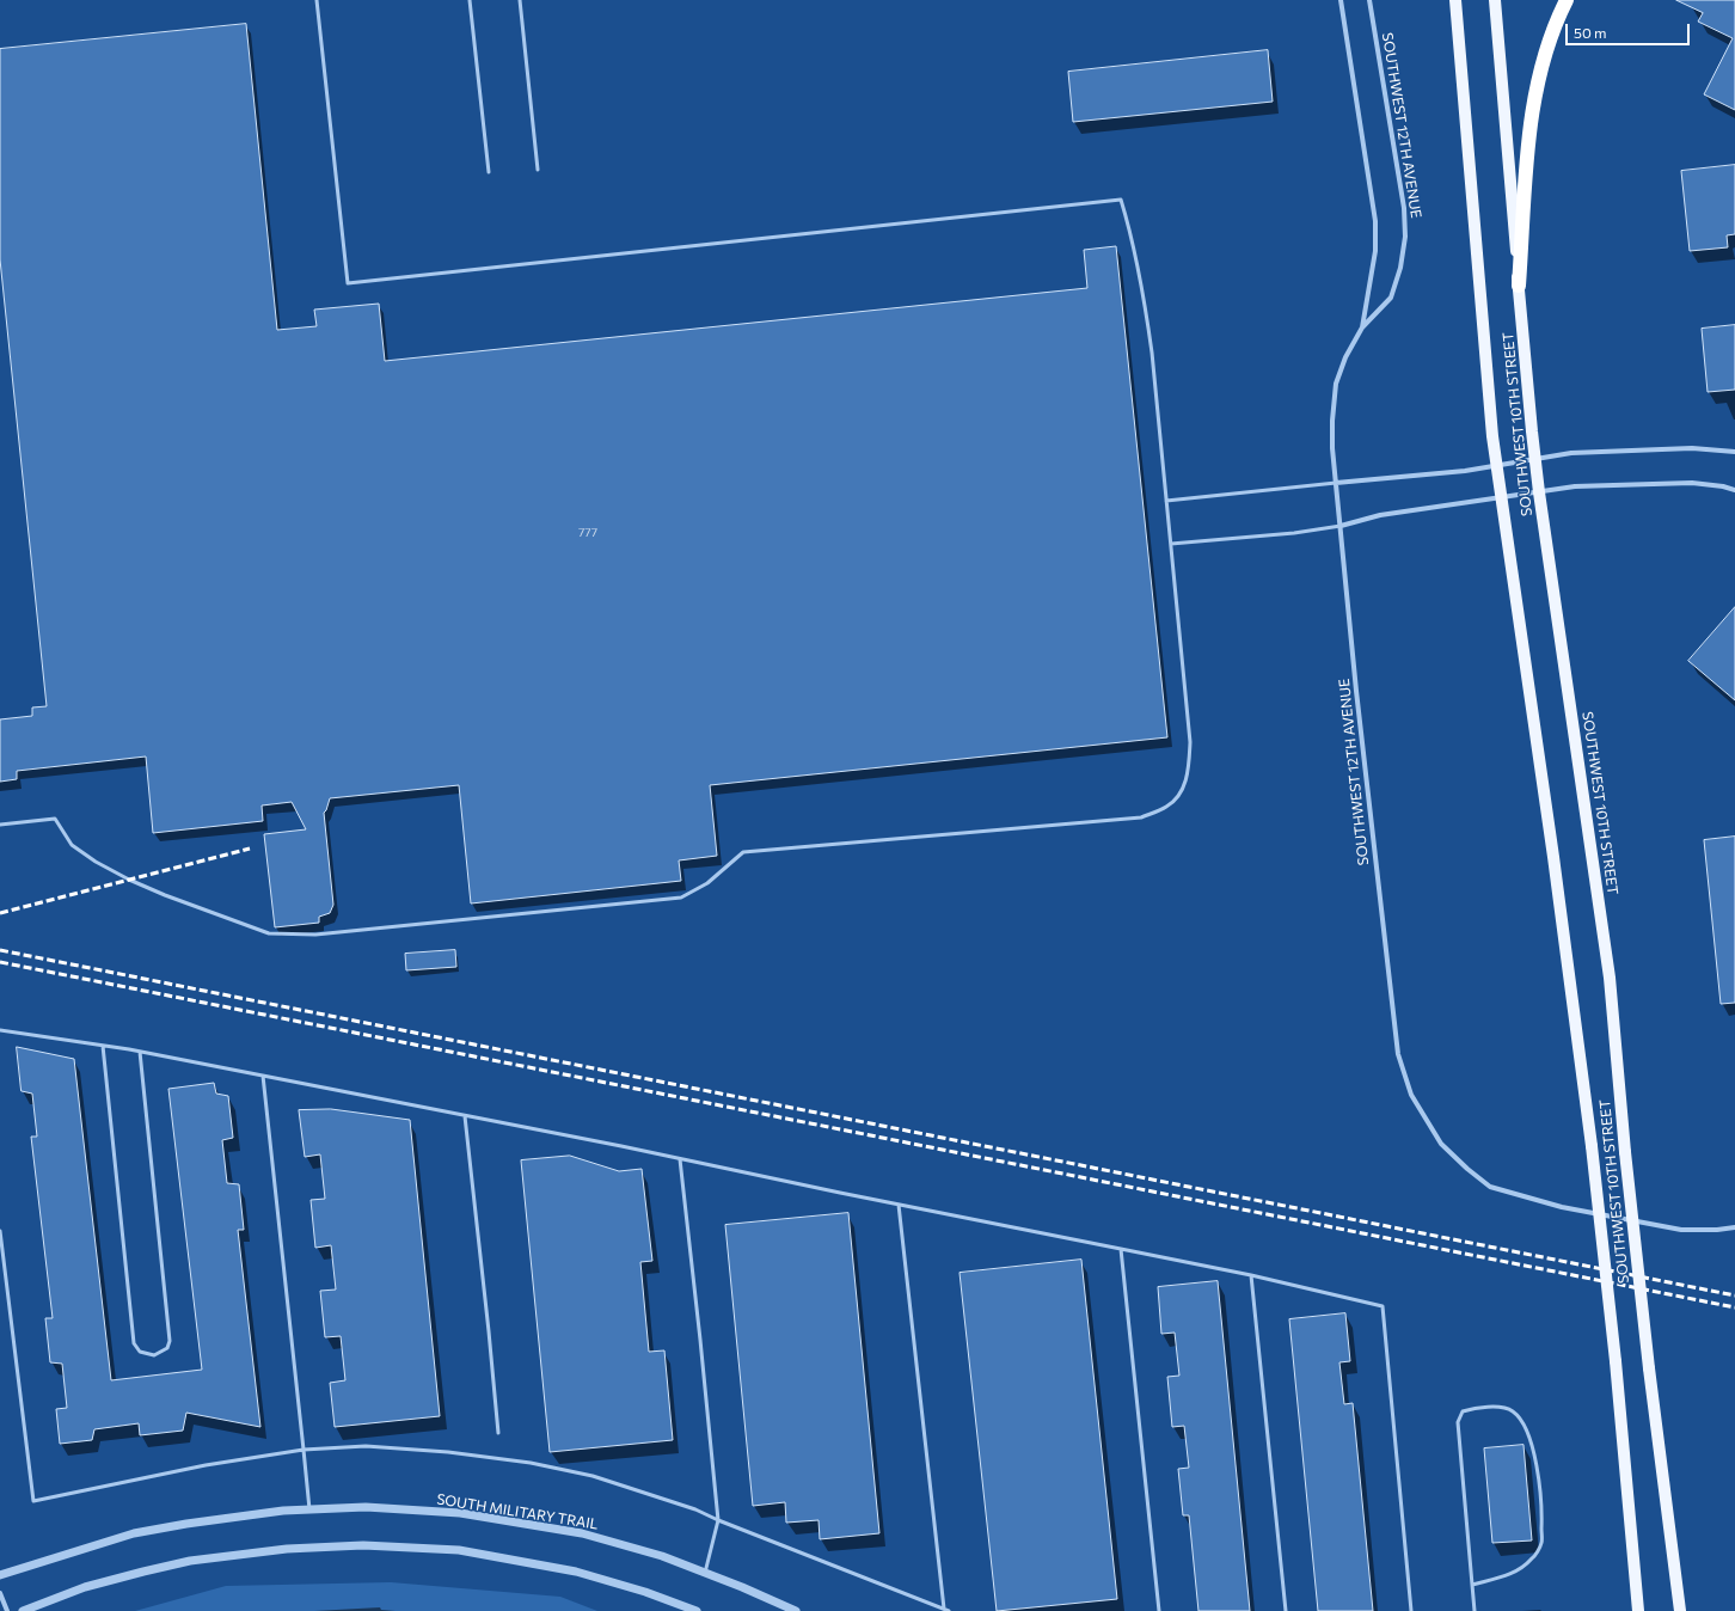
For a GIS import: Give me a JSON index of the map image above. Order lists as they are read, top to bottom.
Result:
{
  "streets": {
    "main road": ["SOUTHWEST 10TH STREET"],
    "street": ["SOUTHWEST 12TH AVENUE", "SOUTH MILITARY TRAIL"]
  },
  "house_numbers": ["777"],
  "scale_bar": "50 m"
}
